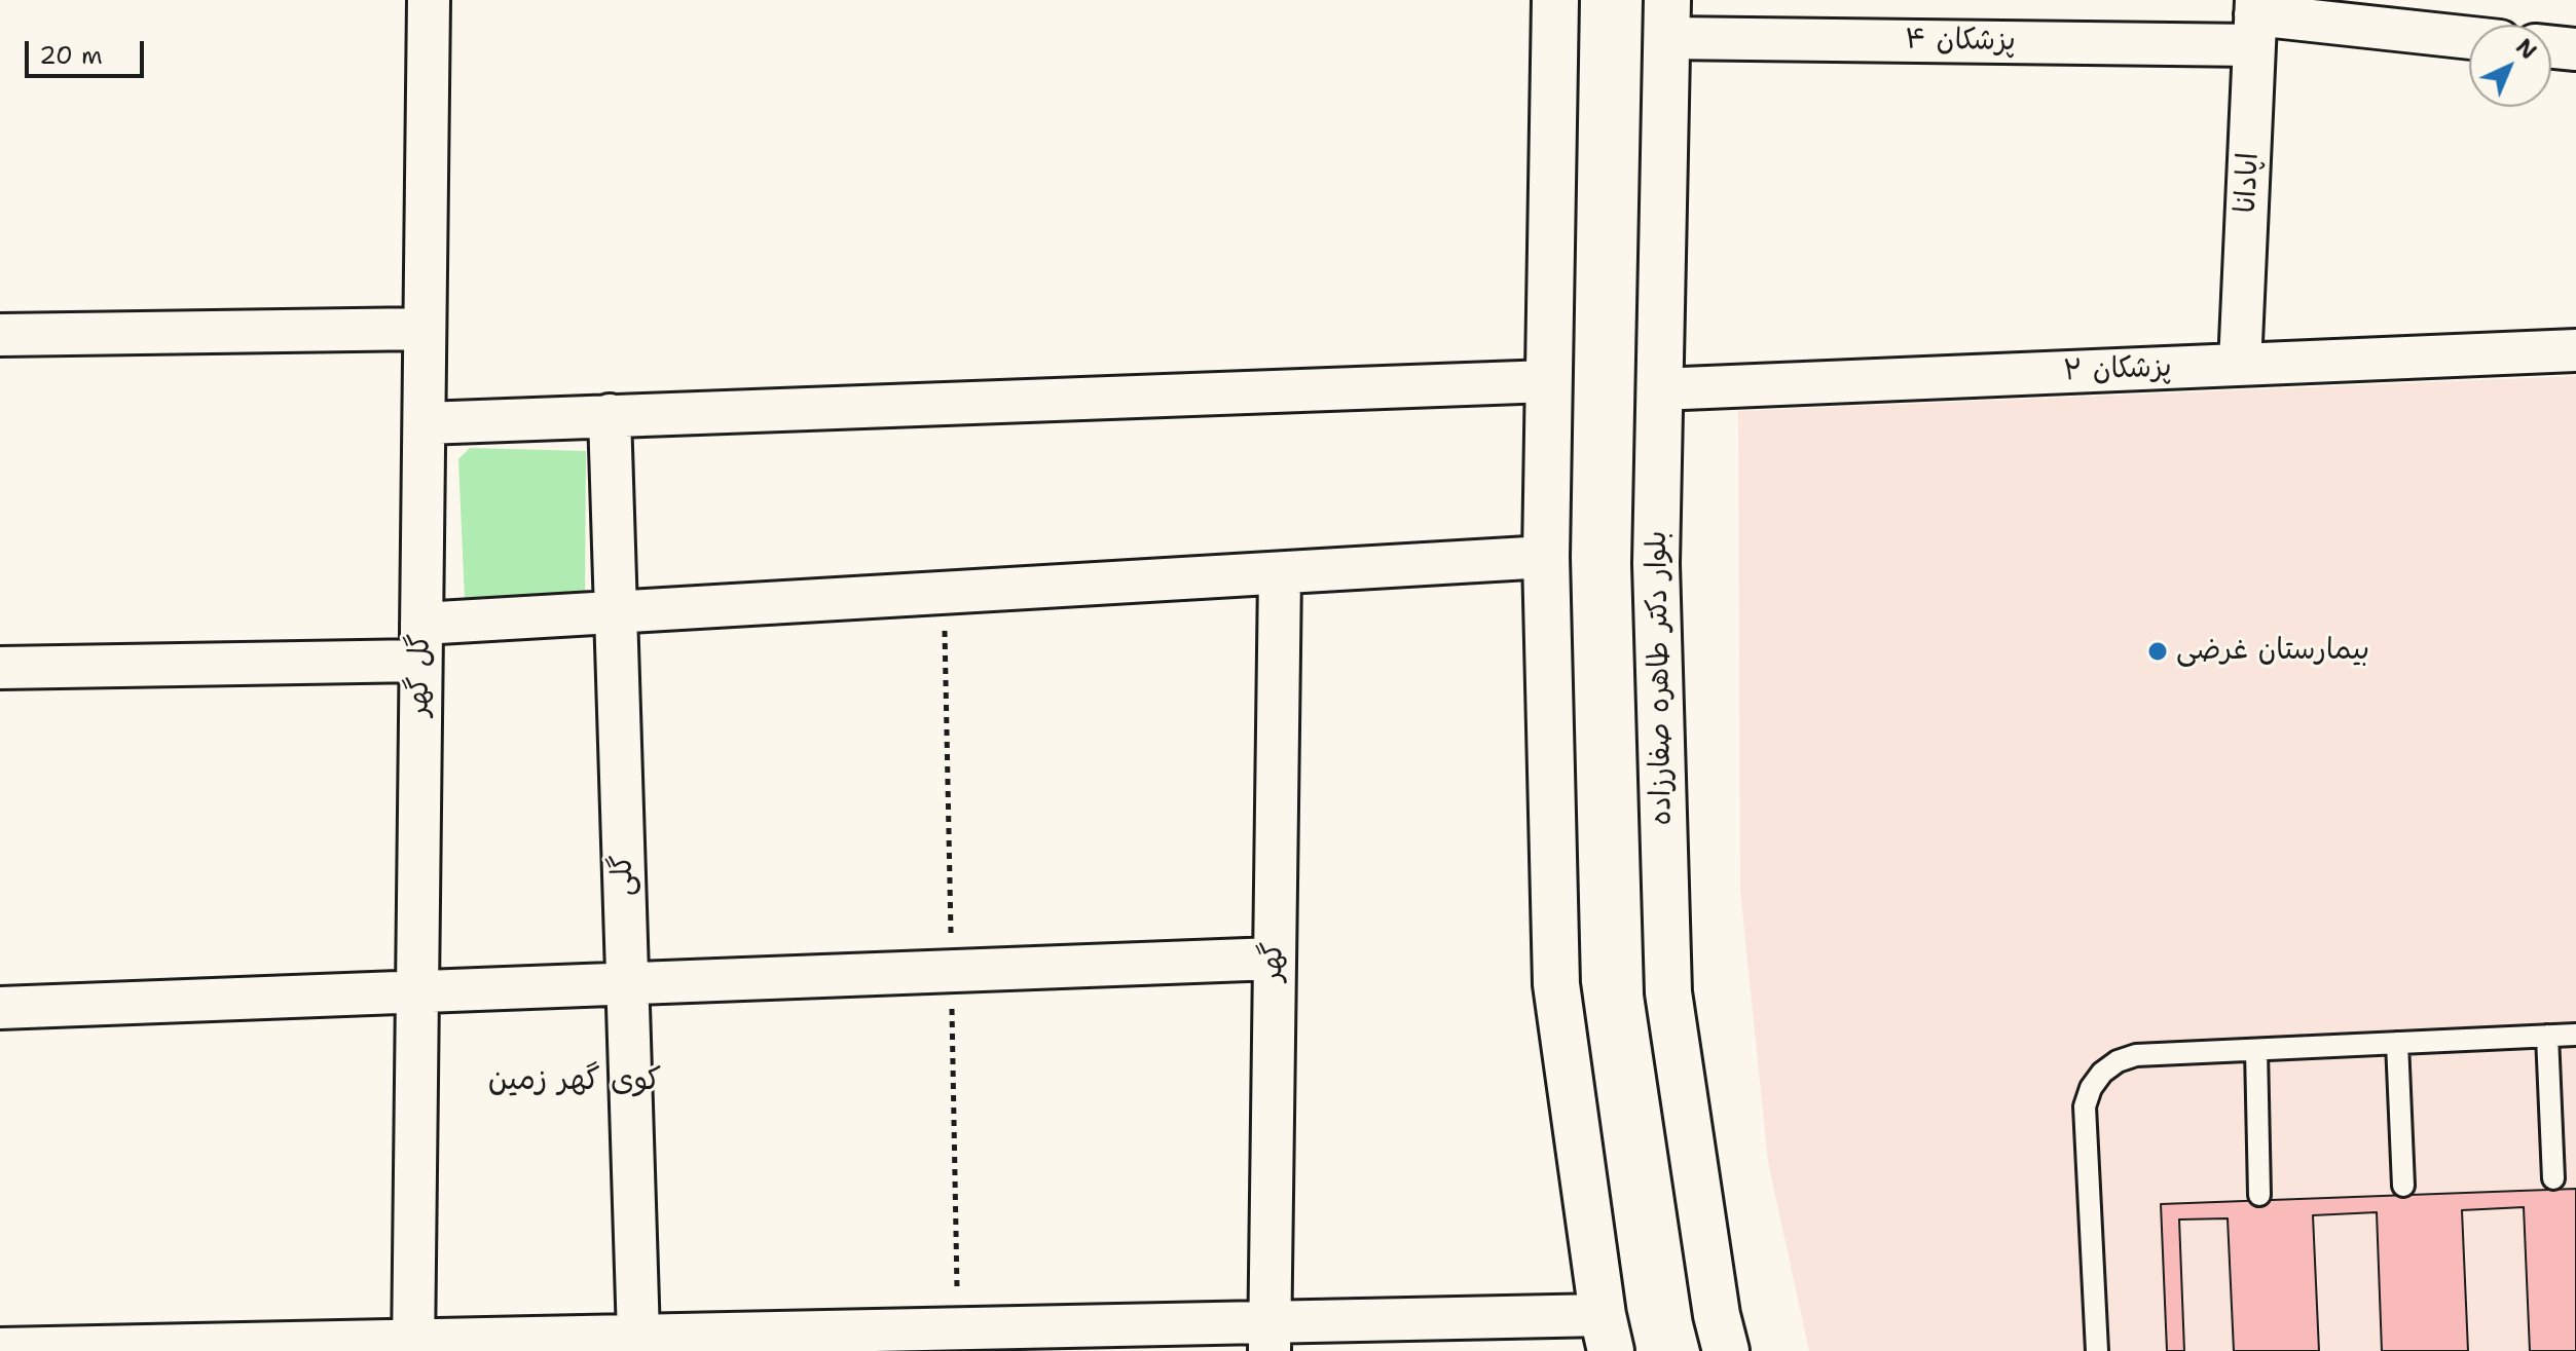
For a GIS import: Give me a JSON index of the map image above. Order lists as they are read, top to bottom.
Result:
{
  "streets": {
    "street": [
      "پزشکان ۴",
      "اپادانا",
      "پزشکان ۲",
      "گل گهر",
      "بلوار دکتر طاهره صفارزاده",
      "گلی",
      "گهر"
    ]
  },
  "crossings": [
    ["پزشکان ۴", "اپادانا"],
    ["پزشکان ۴", "بلوار دکتر طاهره صفارزاده"],
    ["اپادانا", "پزشکان ۲"],
    ["پزشکان ۲", "بلوار دکتر طاهره صفارزاده"]
  ],
  "districts": ["کوی گهر زمین"],
  "places": ["بیمارستان غرضی"],
  "scale_bar": "20 m",
  "north": "top right"
}
